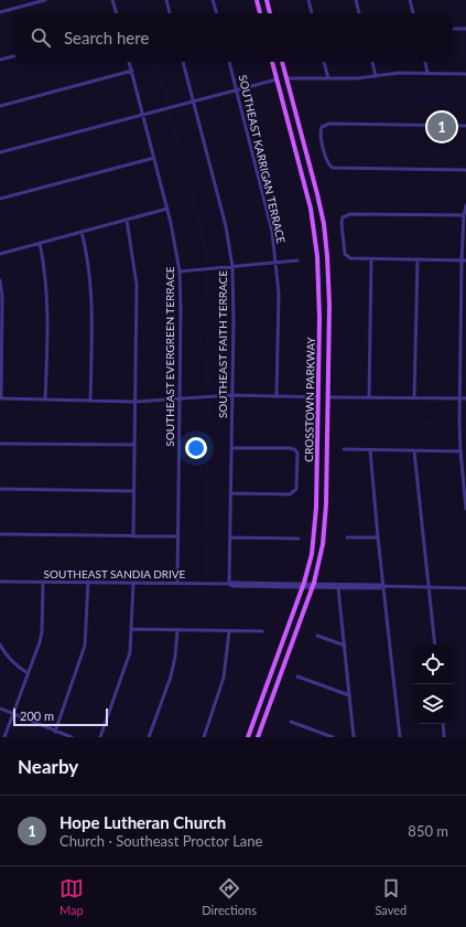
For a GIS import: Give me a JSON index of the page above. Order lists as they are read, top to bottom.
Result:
{
  "streets": {
    "main road": ["CROSSTOWN PARKWAY"],
    "street": [
      "SOUTHEAST KARRIGAN TERRACE",
      "SOUTHEAST FAITH TERRACE",
      "SOUTHEAST EVERGREEN TERRACE",
      "SOUTHEAST SANDIA DRIVE"
    ]
  },
  "crossings": [
    ["SOUTHEAST FAITH TERRACE", "SOUTHEAST SANDIA DRIVE"],
    ["SOUTHEAST EVERGREEN TERRACE", "SOUTHEAST SANDIA DRIVE"],
    ["CROSSTOWN PARKWAY", "SOUTHEAST SANDIA DRIVE"]
  ],
  "scale_bar": "200 m",
  "page": {
    "search": "Search here",
    "pins": "1",
    "scale": "200 m",
    "heading": "Nearby",
    "list": [
      {
        "mark": "1",
        "name": "Hope Lutheran Church",
        "note": "Church · Southeast Proctor Lane",
        "value": "850 m"
      }
    ],
    "nav": ["Map", "Directions", "Saved"]
  }
}
